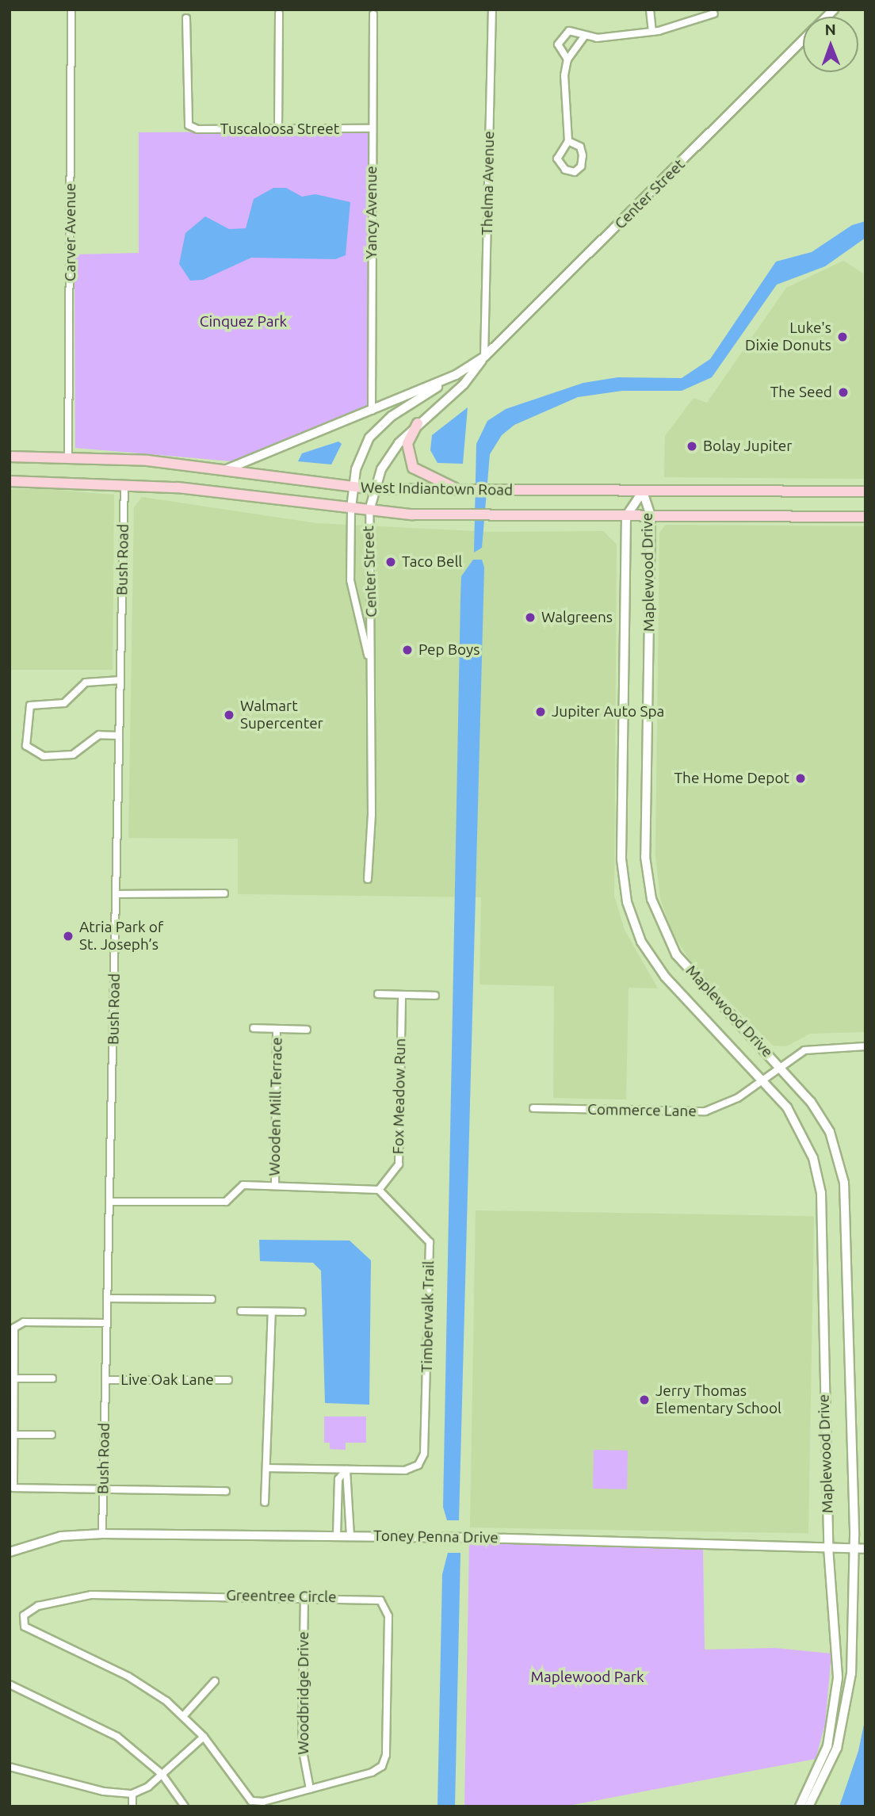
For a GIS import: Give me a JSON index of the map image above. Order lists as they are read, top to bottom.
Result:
{
  "streets": {
    "main road": ["West Indiantown Road"],
    "street": [
      "Tuscaloosa Street",
      "Thelma Avenue",
      "Center Street",
      "Yancy Avenue",
      "Carver Avenue",
      "Bush Road",
      "Maplewood Drive",
      "Fox Meadow Run",
      "Wooden Mill Terrace",
      "Commerce Lane",
      "Timberwalk Trail",
      "Live Oak Lane",
      "Toney Penna Drive",
      "Greentree Circle",
      "Woodbridge Drive"
    ]
  },
  "crossings": [
    ["Tuscaloosa Street", "Yancy Avenue"],
    ["Thelma Avenue", "Center Street"],
    ["Center Street", "Yancy Avenue"],
    ["Center Street", "West Indiantown Road"],
    ["Carver Avenue", "West Indiantown Road"],
    ["West Indiantown Road", "Bush Road"],
    ["West Indiantown Road", "Maplewood Drive"],
    ["Bush Road", "Live Oak Lane"],
    ["Bush Road", "Toney Penna Drive"],
    ["Maplewood Drive", "Commerce Lane"],
    ["Maplewood Drive", "Toney Penna Drive"],
    ["Fox Meadow Run", "Timberwalk Trail"],
    ["Greentree Circle", "Woodbridge Drive"]
  ],
  "parks": ["Cinquez Park", "Maplewood Park"],
  "places": [
    "Luke's Dixie Donuts",
    "The Seed",
    "Bolay Jupiter",
    "Taco Bell",
    "Walgreens",
    "Pep Boys",
    "Jupiter Auto Spa",
    "Walmart Supercenter",
    "The Home Depot",
    "Atria Park of St. Joseph’s",
    "Jerry Thomas Elementary School"
  ],
  "north": "top"
}
